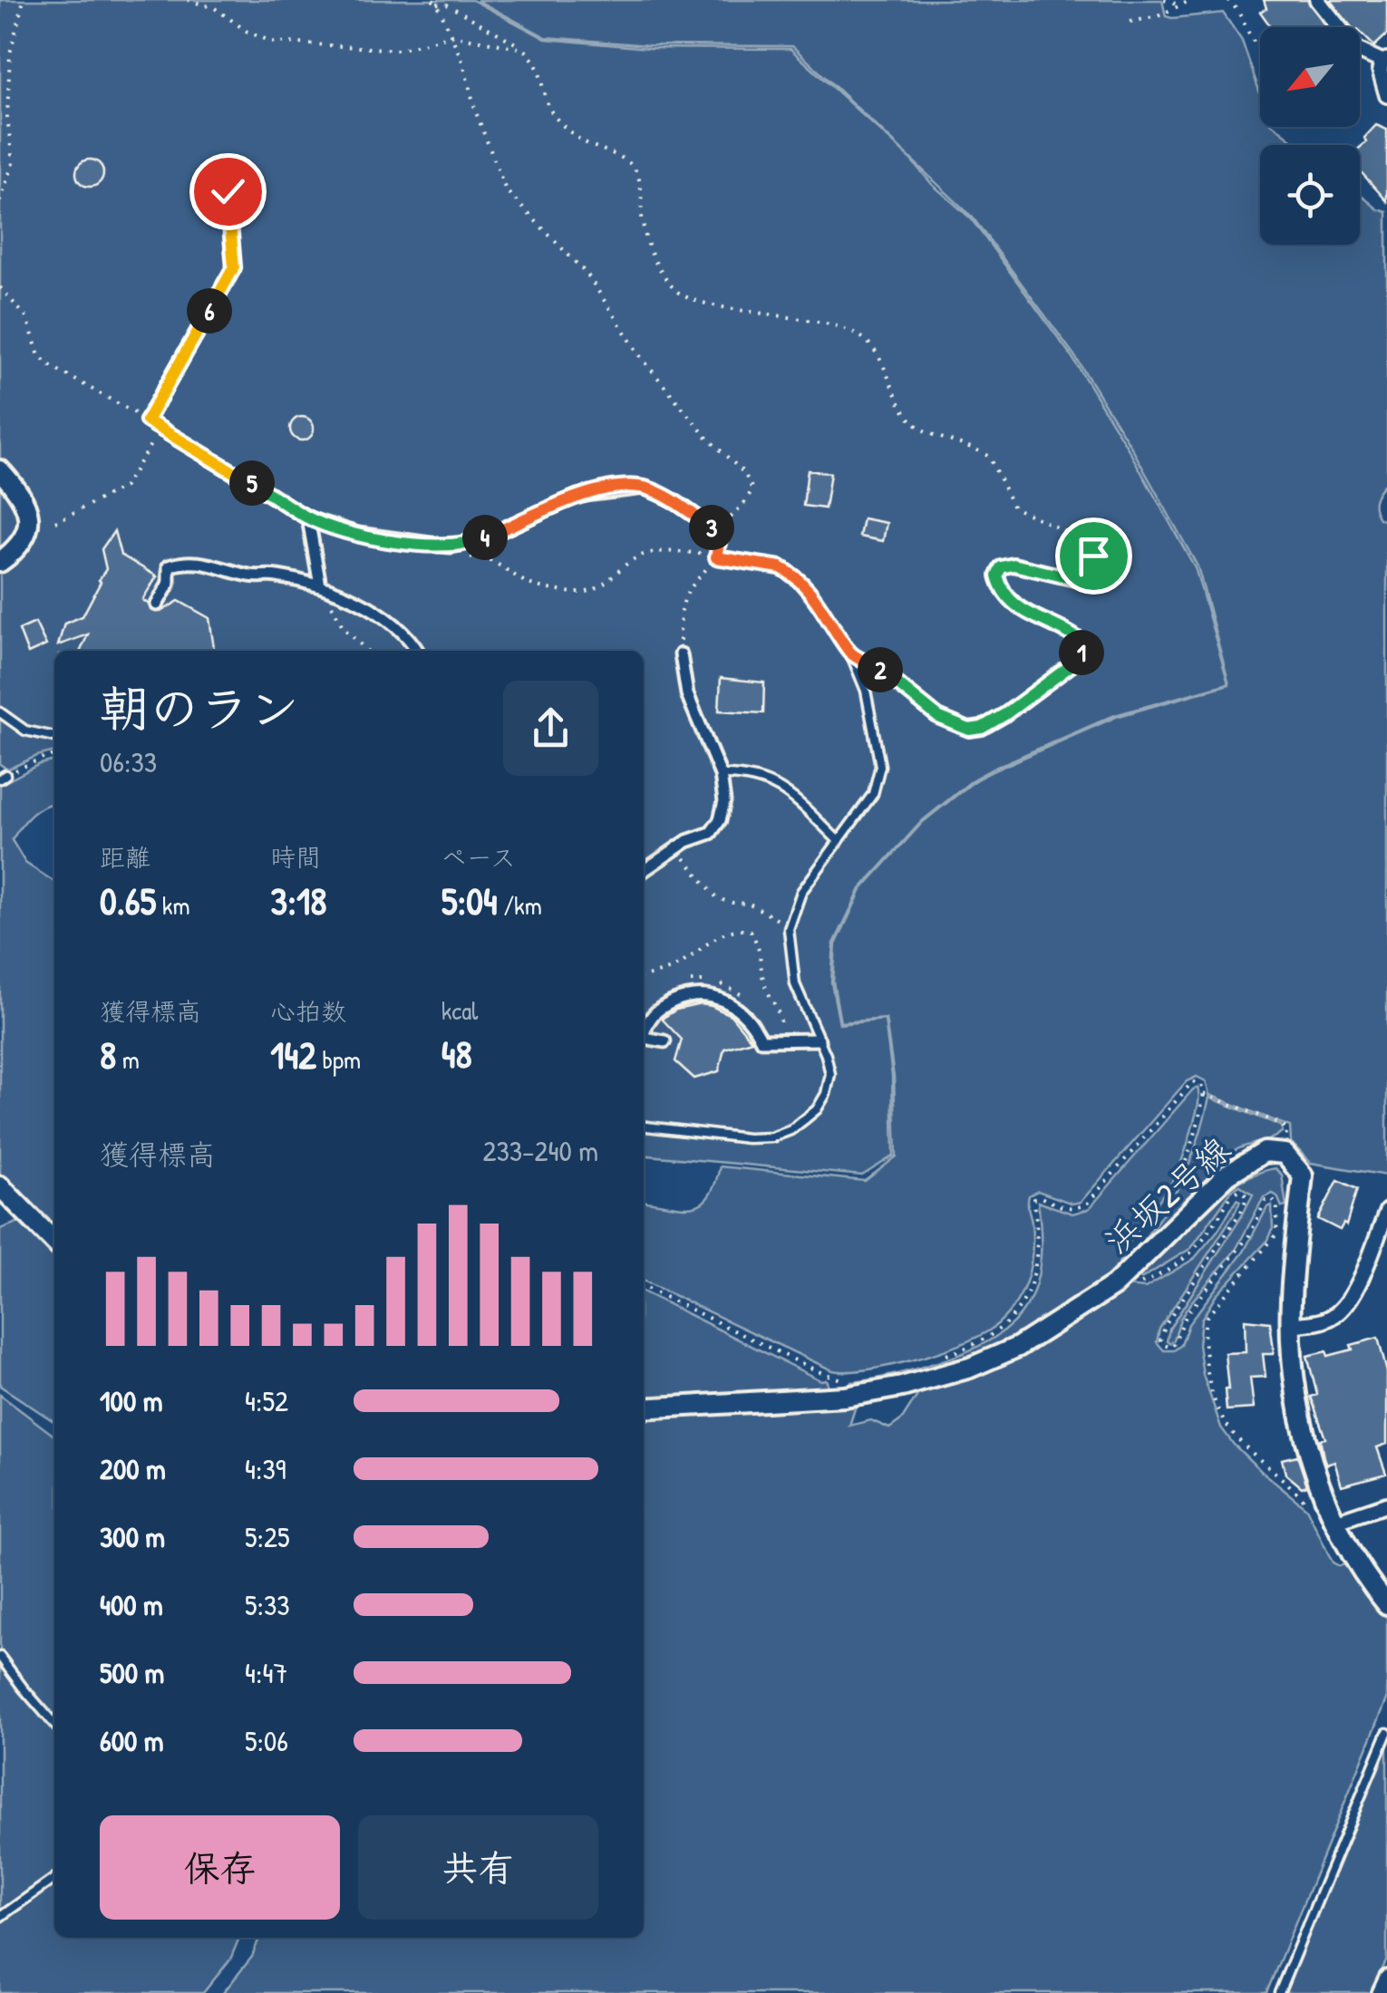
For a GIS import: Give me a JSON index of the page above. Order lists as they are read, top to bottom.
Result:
{
  "streets": {
    "street": ["浜坂2号線"]
  },
  "north": "bottom left",
  "page": {
    "pins": [
      "6",
      "5",
      "3",
      "4",
      "1",
      "2"
    ],
    "heading": ["朝のラン", "06:33"],
    "stats": [
      ["距離", "0.65 km"],
      ["時間", "3:18"],
      ["ペース", "5:04 /km"],
      ["獲得標高", "8 m"],
      ["心拍数", "142 bpm"],
      ["kcal", "48"]
    ],
    "chart": ["獲得標高", "233–240 m"],
    "list": [
      {
        "name": "100 m",
        "note": "4:52"
      },
      {
        "name": "200 m",
        "note": "4:39"
      },
      {
        "name": "300 m",
        "note": "5:25"
      },
      {
        "name": "400 m",
        "note": "5:33"
      },
      {
        "name": "500 m",
        "note": "4:47"
      },
      {
        "name": "600 m",
        "note": "5:06"
      }
    ],
    "buttons": ["保存", "共有"]
  }
}
